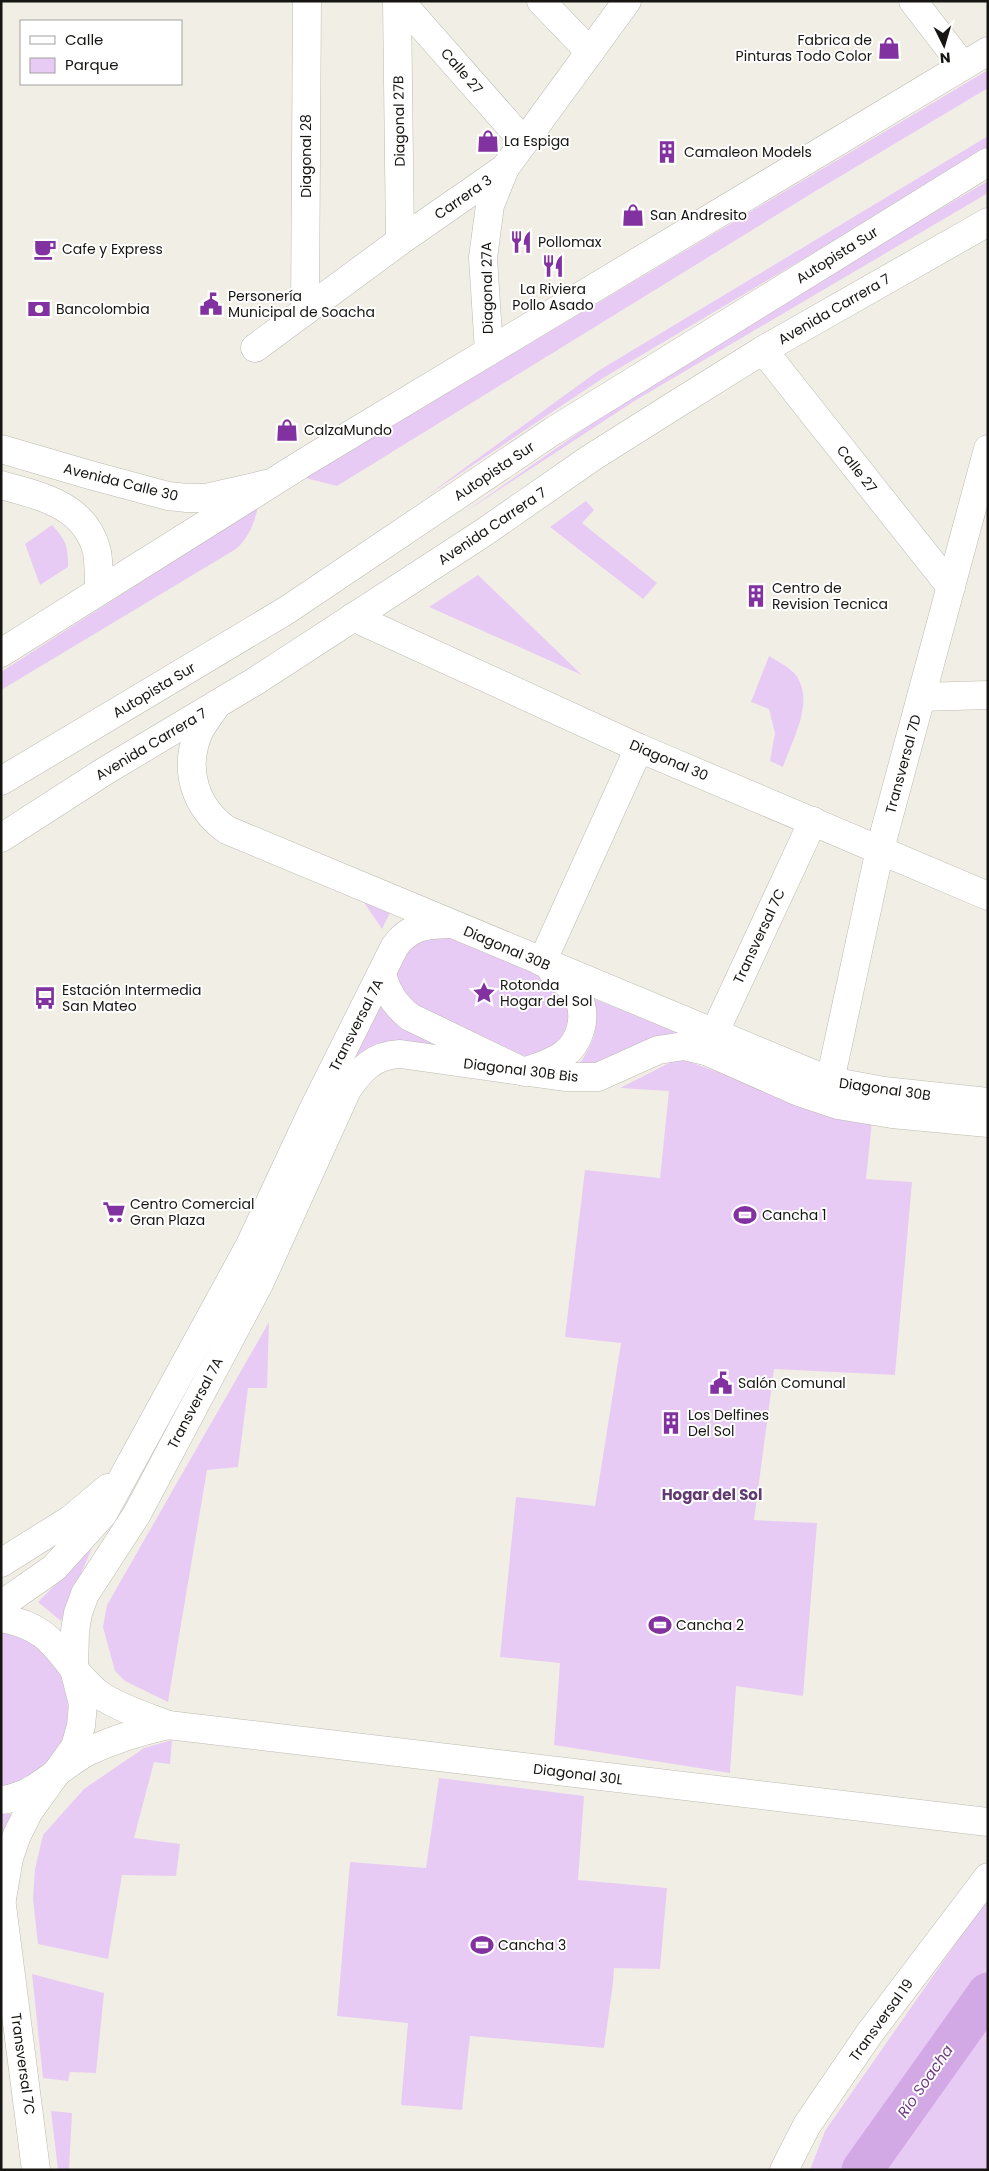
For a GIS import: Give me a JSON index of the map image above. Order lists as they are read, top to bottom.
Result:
{
  "streets": {
    "main road": [
      "Calle 27",
      "Diagonal 27B",
      "Diagonal 28",
      "Carrera 3",
      "Autopista Sur",
      "Diagonal 27A",
      "Avenida Carrera 7",
      "Avenida Calle 30",
      "Diagonal 30",
      "Transversal 7D",
      "Transversal 7C",
      "Diagonal 30B",
      "Transversal 7A",
      "Diagonal 30B Bis",
      "Diagonal 30L",
      "Transversal 19"
    ]
  },
  "crossings": [
    ["Calle 27", "Diagonal 27B"],
    ["Calle 27", "Carrera 3"],
    ["Calle 27", "Avenida Carrera 7"],
    ["Calle 27", "Transversal 7D"],
    ["Diagonal 27B", "Carrera 3"],
    ["Diagonal 28", "Carrera 3"],
    ["Carrera 3", "Diagonal 27A"],
    ["Avenida Carrera 7", "Diagonal 30"],
    ["Avenida Carrera 7", "Diagonal 30B"],
    ["Diagonal 30", "Transversal 7D"],
    ["Diagonal 30", "Transversal 7C"],
    ["Transversal 7D", "Diagonal 30B"],
    ["Transversal 7C", "Diagonal 30B"],
    ["Transversal 7C", "Transversal 7A"],
    ["Transversal 7C", "Diagonal 30B Bis"],
    ["Diagonal 30B", "Diagonal 30B Bis"],
    ["Transversal 7A", "Diagonal 30B Bis"]
  ],
  "districts": ["Hogar del Sol"],
  "water": ["Río Soacha"],
  "places": {
    "shop": [
      "Fabrica de Pinturas Todo Color",
      "La Espiga",
      "San Andresito",
      "CalzaMundo"
    ],
    "building": ["Camaleon Models", "Centro de Revision Tecnica", "Los Delfines Del Sol"],
    "restaurant": ["Pollomax", "La Riviera Pollo Asado"],
    "cafe": ["Cafe y Express"],
    "public building": ["Personería Municipal de Soacha", "Salón Comunal"],
    "bank": ["Bancolombia"],
    "place": ["Rotonda Hogar del Sol"],
    "bus stop": ["Estación Intermedia San Mateo"],
    "supermarket": ["Centro Comercial Gran Plaza"],
    "sports": ["Cancha 1", "Cancha 2", "Cancha 3"]
  },
  "legend": ["Calle", "Parque"],
  "north": "bottom"
}
